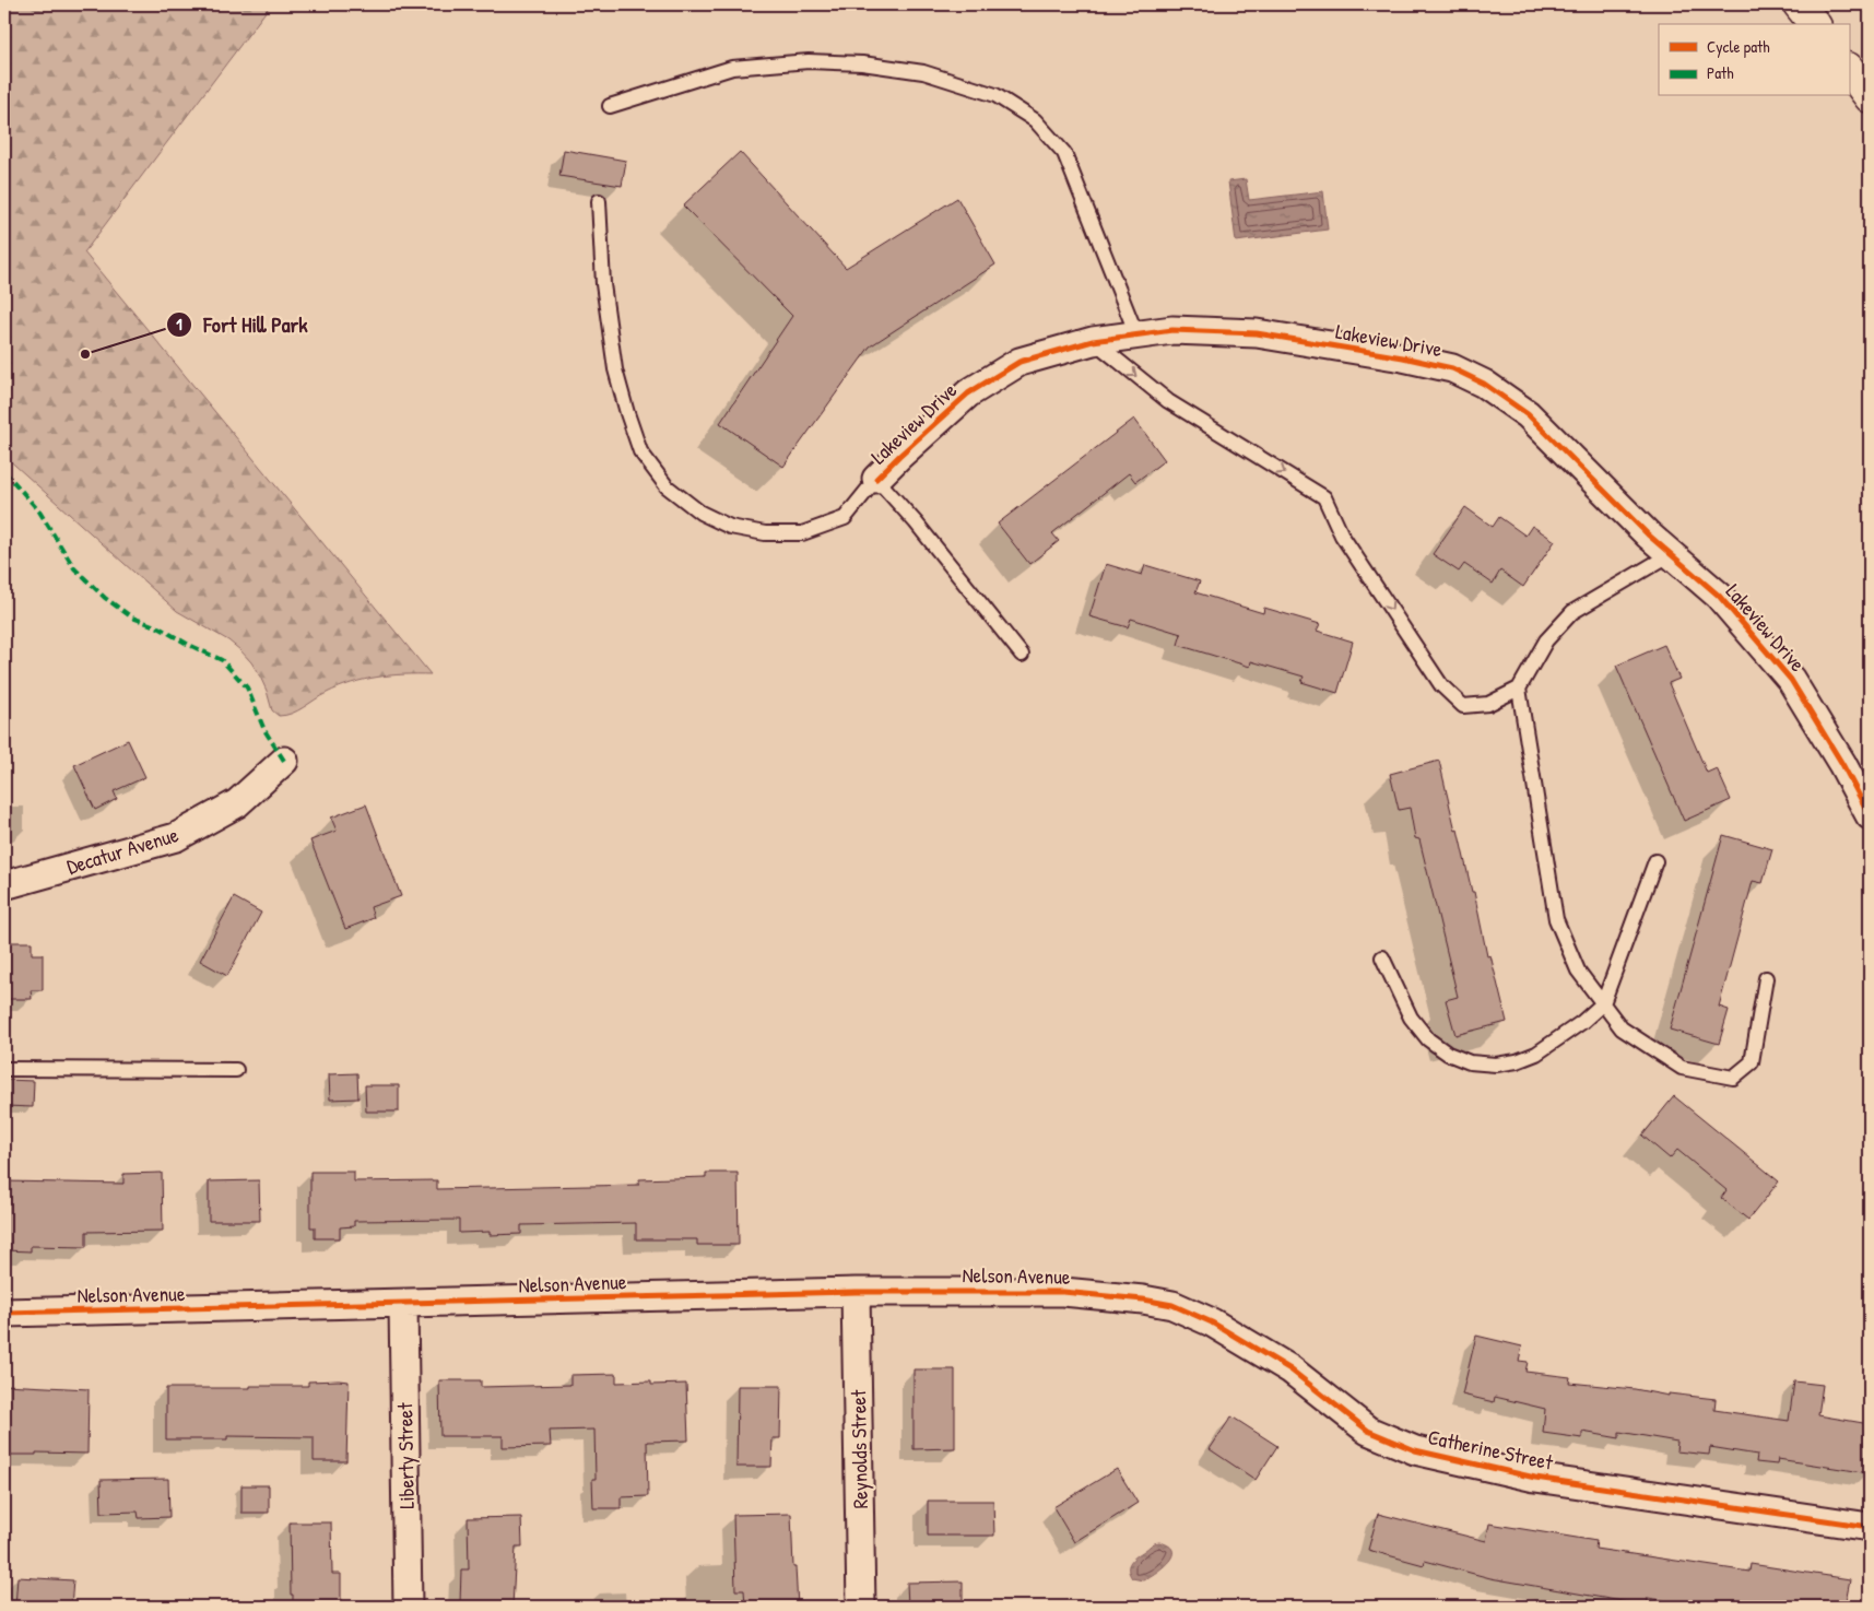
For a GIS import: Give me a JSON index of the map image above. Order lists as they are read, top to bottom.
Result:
{
  "streets": {
    "street": [
      "Lakeview Drive",
      "Decatur Avenue",
      "Nelson Avenue",
      "Reynolds Street",
      "Catherine Street",
      "Liberty Street"
    ]
  },
  "crossings": [
    ["Nelson Avenue", "Reynolds Street"],
    ["Nelson Avenue", "Catherine Street"],
    ["Nelson Avenue", "Liberty Street"]
  ],
  "places": ["Fort Hill Park"],
  "legend": ["Cycle path", "Path"]
}
